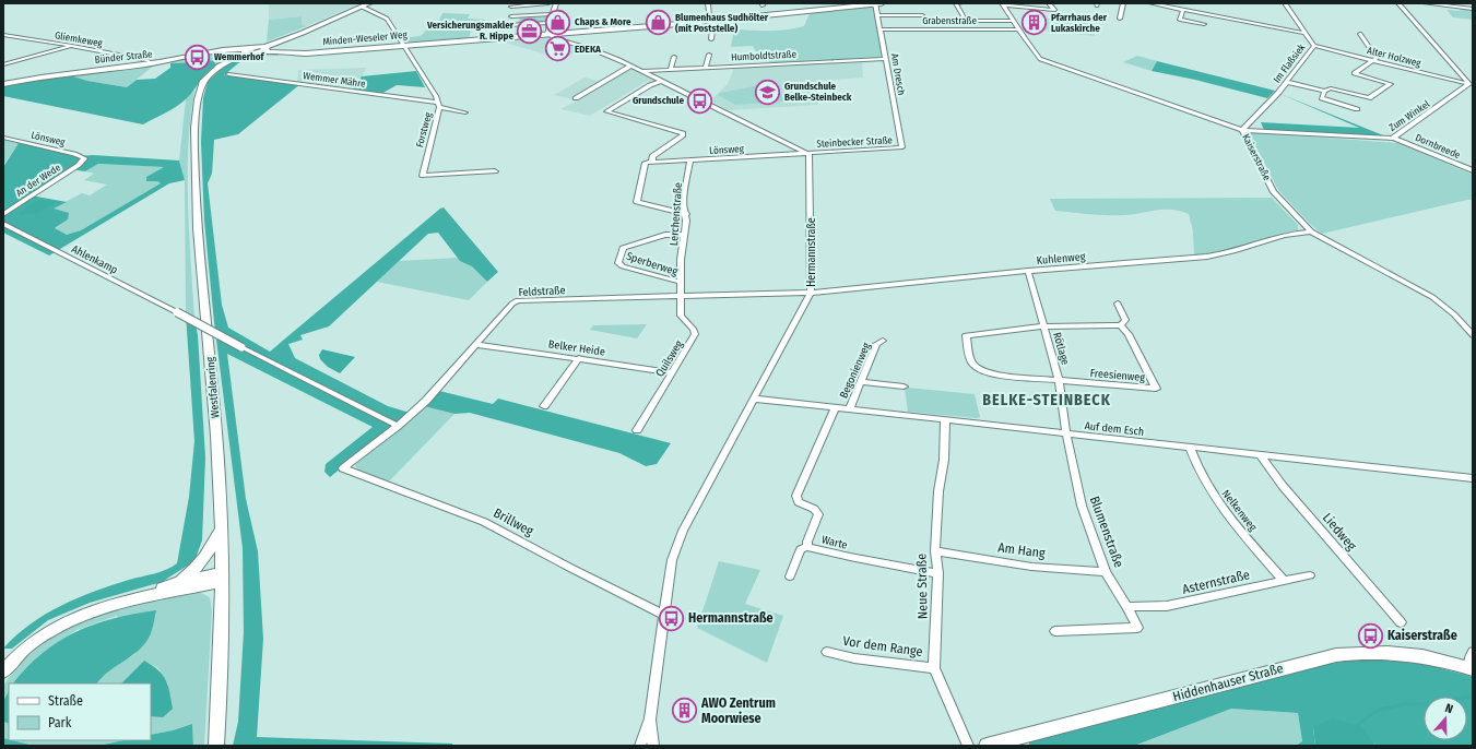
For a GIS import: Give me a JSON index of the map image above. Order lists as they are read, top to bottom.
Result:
{
  "streets": {
    "main road": [
      "Minden-Weseler Weg",
      "Bünder Straße",
      "Westfalenring",
      "Hiddenhauser Straße"
    ],
    "street": [
      "Grabenstraße",
      "Gliemkeweg",
      "Humboldtstraße",
      "Alter Holzweg",
      "Im Flaßsiek",
      "Am Dresch",
      "Wemmer Mähre",
      "Zum Winkel",
      "Forstweg",
      "Lönsweg",
      "Steinbecker Straße",
      "Dornbreede",
      "Kaiserstraße",
      "An der Wede",
      "Lerchenstraße",
      "Hermannstraße",
      "Kuhlenweg",
      "Ahlenkamp",
      "Sperberweg",
      "Feldstraße",
      "Belker Heide",
      "Rötlage",
      "Quilsweg",
      "Begonienweg",
      "Freesienweg",
      "Auf dem Esch",
      "Nelkenweg",
      "Brillweg",
      "Blumenstraße",
      "Liedweg",
      "Warte",
      "Am Hang",
      "Asternstraße",
      "Neue Straße",
      "Vor dem Range"
    ]
  },
  "crossings": [
    ["Grabenstraße", "Am Dresch"],
    ["Grabenstraße", "Kaiserstraße"],
    ["Minden-Weseler Weg", "Bünder Straße"],
    ["Minden-Weseler Weg", "Am Dresch"],
    ["Minden-Weseler Weg", "Forstweg"],
    ["Gliemkeweg", "Bünder Straße"],
    ["Humboldtstraße", "Am Dresch"],
    ["Bünder Straße", "Westfalenring"],
    ["Alter Holzweg", "Im Flaßsiek"],
    ["Alter Holzweg", "Zum Winkel"],
    ["Im Flaßsiek", "Zum Winkel"],
    ["Im Flaßsiek", "Kaiserstraße"],
    ["Am Dresch", "Steinbecker Straße"],
    ["Wemmer Mähre", "Forstweg"],
    ["Zum Winkel", "Dornbreede"],
    ["Zum Winkel", "Kaiserstraße"],
    ["Lönsweg", "Steinbecker Straße"],
    ["Lönsweg", "An der Wede"],
    ["Lönsweg", "Lerchenstraße"],
    ["Lönsweg", "Hermannstraße"],
    ["Steinbecker Straße", "Hermannstraße"],
    ["Kaiserstraße", "Kuhlenweg"],
    ["Lerchenstraße", "Sperberweg"],
    ["Lerchenstraße", "Feldstraße"],
    ["Lerchenstraße", "Quilsweg"],
    ["Hermannstraße", "Kuhlenweg"],
    ["Hermannstraße", "Feldstraße"],
    ["Hermannstraße", "Auf dem Esch"],
    ["Hermannstraße", "Brillweg"],
    ["Kuhlenweg", "Feldstraße"],
    ["Kuhlenweg", "Rötlage"],
    ["Ahlenkamp", "Feldstraße"],
    ["Feldstraße", "Belker Heide"],
    ["Feldstraße", "Quilsweg"],
    ["Feldstraße", "Brillweg"],
    ["Belker Heide", "Quilsweg"],
    ["Rötlage", "Freesienweg"],
    ["Rötlage", "Auf dem Esch"],
    ["Rötlage", "Blumenstraße"],
    ["Begonienweg", "Auf dem Esch"],
    ["Auf dem Esch", "Nelkenweg"],
    ["Auf dem Esch", "Blumenstraße"],
    ["Auf dem Esch", "Liedweg"],
    ["Auf dem Esch", "Warte"],
    ["Auf dem Esch", "Neue Straße"],
    ["Nelkenweg", "Asternstraße"],
    ["Blumenstraße", "Am Hang"],
    ["Blumenstraße", "Asternstraße"],
    ["Warte", "Neue Straße"],
    ["Am Hang", "Neue Straße"],
    ["Neue Straße", "Vor dem Range"]
  ],
  "districts": ["BELKE-STEINBECK"],
  "places": {
    "shop": ["Chaps & More", "Blumenhaus Sudhölter (mit Poststelle)"],
    "building": ["Pfarrhaus der Lukaskirche", "AWO Zentrum Moorwiese"],
    "office": ["Versicherungsmakler R. Hippe"],
    "supermarket": ["EDEKA"],
    "bus stop": [
      "Wemmerhof",
      "Grundschule",
      "Hermannstraße",
      "Kaiserstraße"
    ],
    "school or university": ["Grundschule Belke-Steinbeck"]
  },
  "legend": ["Straße", "Park"],
  "north": "top"
}
